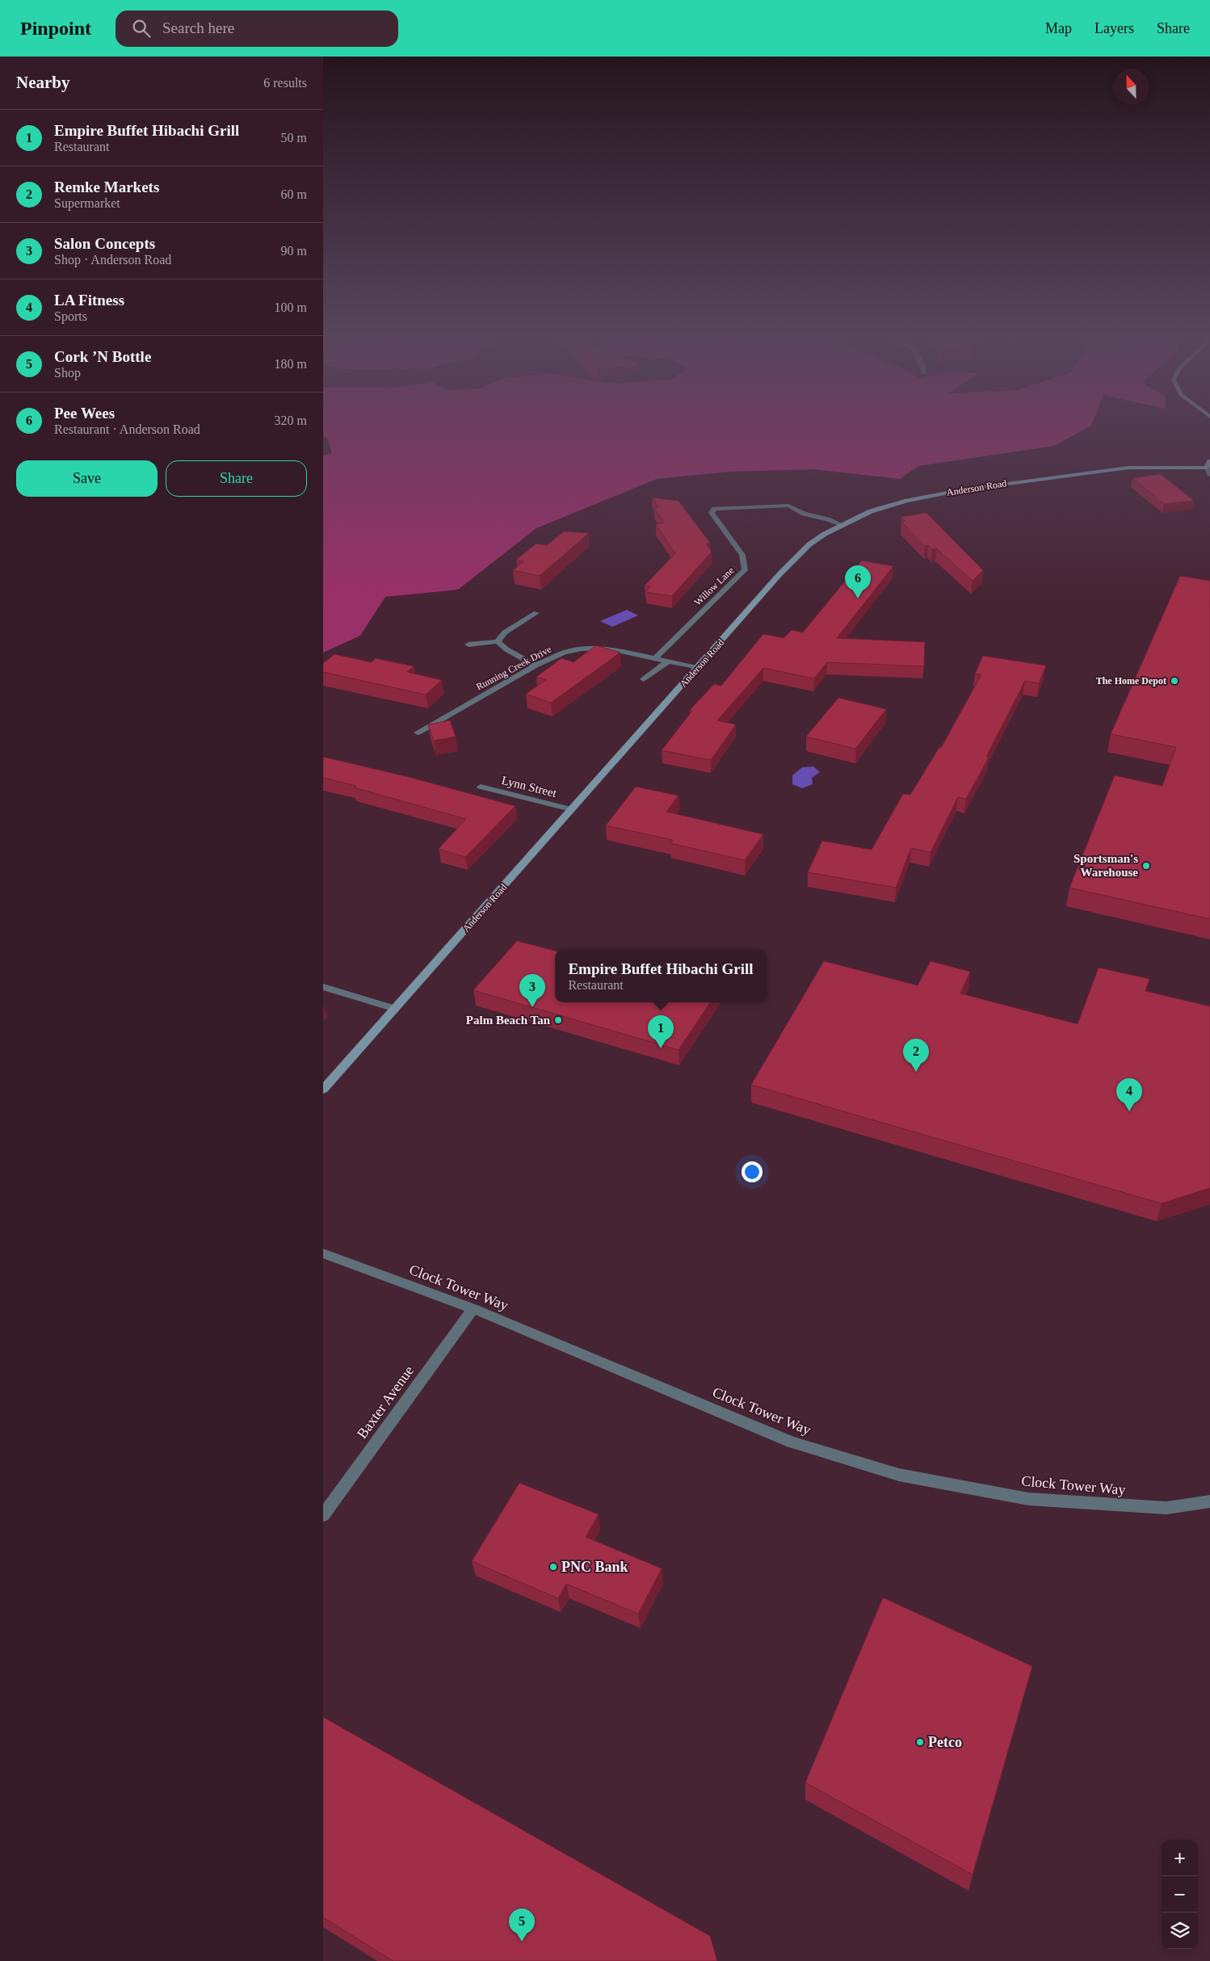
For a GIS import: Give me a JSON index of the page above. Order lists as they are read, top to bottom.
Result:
{
  "streets": {
    "street": [
      "Anderson Road",
      "Willow Lane",
      "Running Creek Drive",
      "Lynn Street",
      "Clock Tower Way",
      "Baxter Avenue"
    ]
  },
  "crossings": [
    ["Anderson Road", "Willow Lane"],
    ["Anderson Road", "Running Creek Drive"],
    ["Anderson Road", "Lynn Street"],
    ["Willow Lane", "Running Creek Drive"],
    ["Clock Tower Way", "Baxter Avenue"]
  ],
  "places": [
    "The Home Depot",
    "Sportsman's Warehouse",
    "Palm Beach Tan",
    "PNC Bank",
    "Petco"
  ],
  "north": "top",
  "page": {
    "header": "Pinpoint",
    "search": "Search here",
    "nav": ["Map", "Layers", "Share"],
    "heading": ["Nearby", "6 results"],
    "list": [
      {
        "mark": "1",
        "name": "Empire Buffet Hibachi Grill",
        "note": "Restaurant",
        "value": "50 m"
      },
      {
        "mark": "2",
        "name": "Remke Markets",
        "note": "Supermarket",
        "value": "60 m"
      },
      {
        "mark": "3",
        "name": "Salon Concepts",
        "note": "Shop · Anderson Road",
        "value": "90 m"
      },
      {
        "mark": "4",
        "name": "LA Fitness",
        "note": "Sports",
        "value": "100 m"
      },
      {
        "mark": "5",
        "name": "Cork ’N Bottle",
        "note": "Shop",
        "value": "180 m"
      },
      {
        "mark": "6",
        "name": "Pee Wees",
        "note": "Restaurant · Anderson Road",
        "value": "320 m"
      }
    ],
    "buttons": ["Save", "Share"],
    "pins": [
      "6",
      "3",
      "1",
      "2",
      "4",
      "5"
    ],
    "popup": ["Empire Buffet Hibachi Grill", "Restaurant"],
    "map_buttons": ["+", "−"]
  }
}
